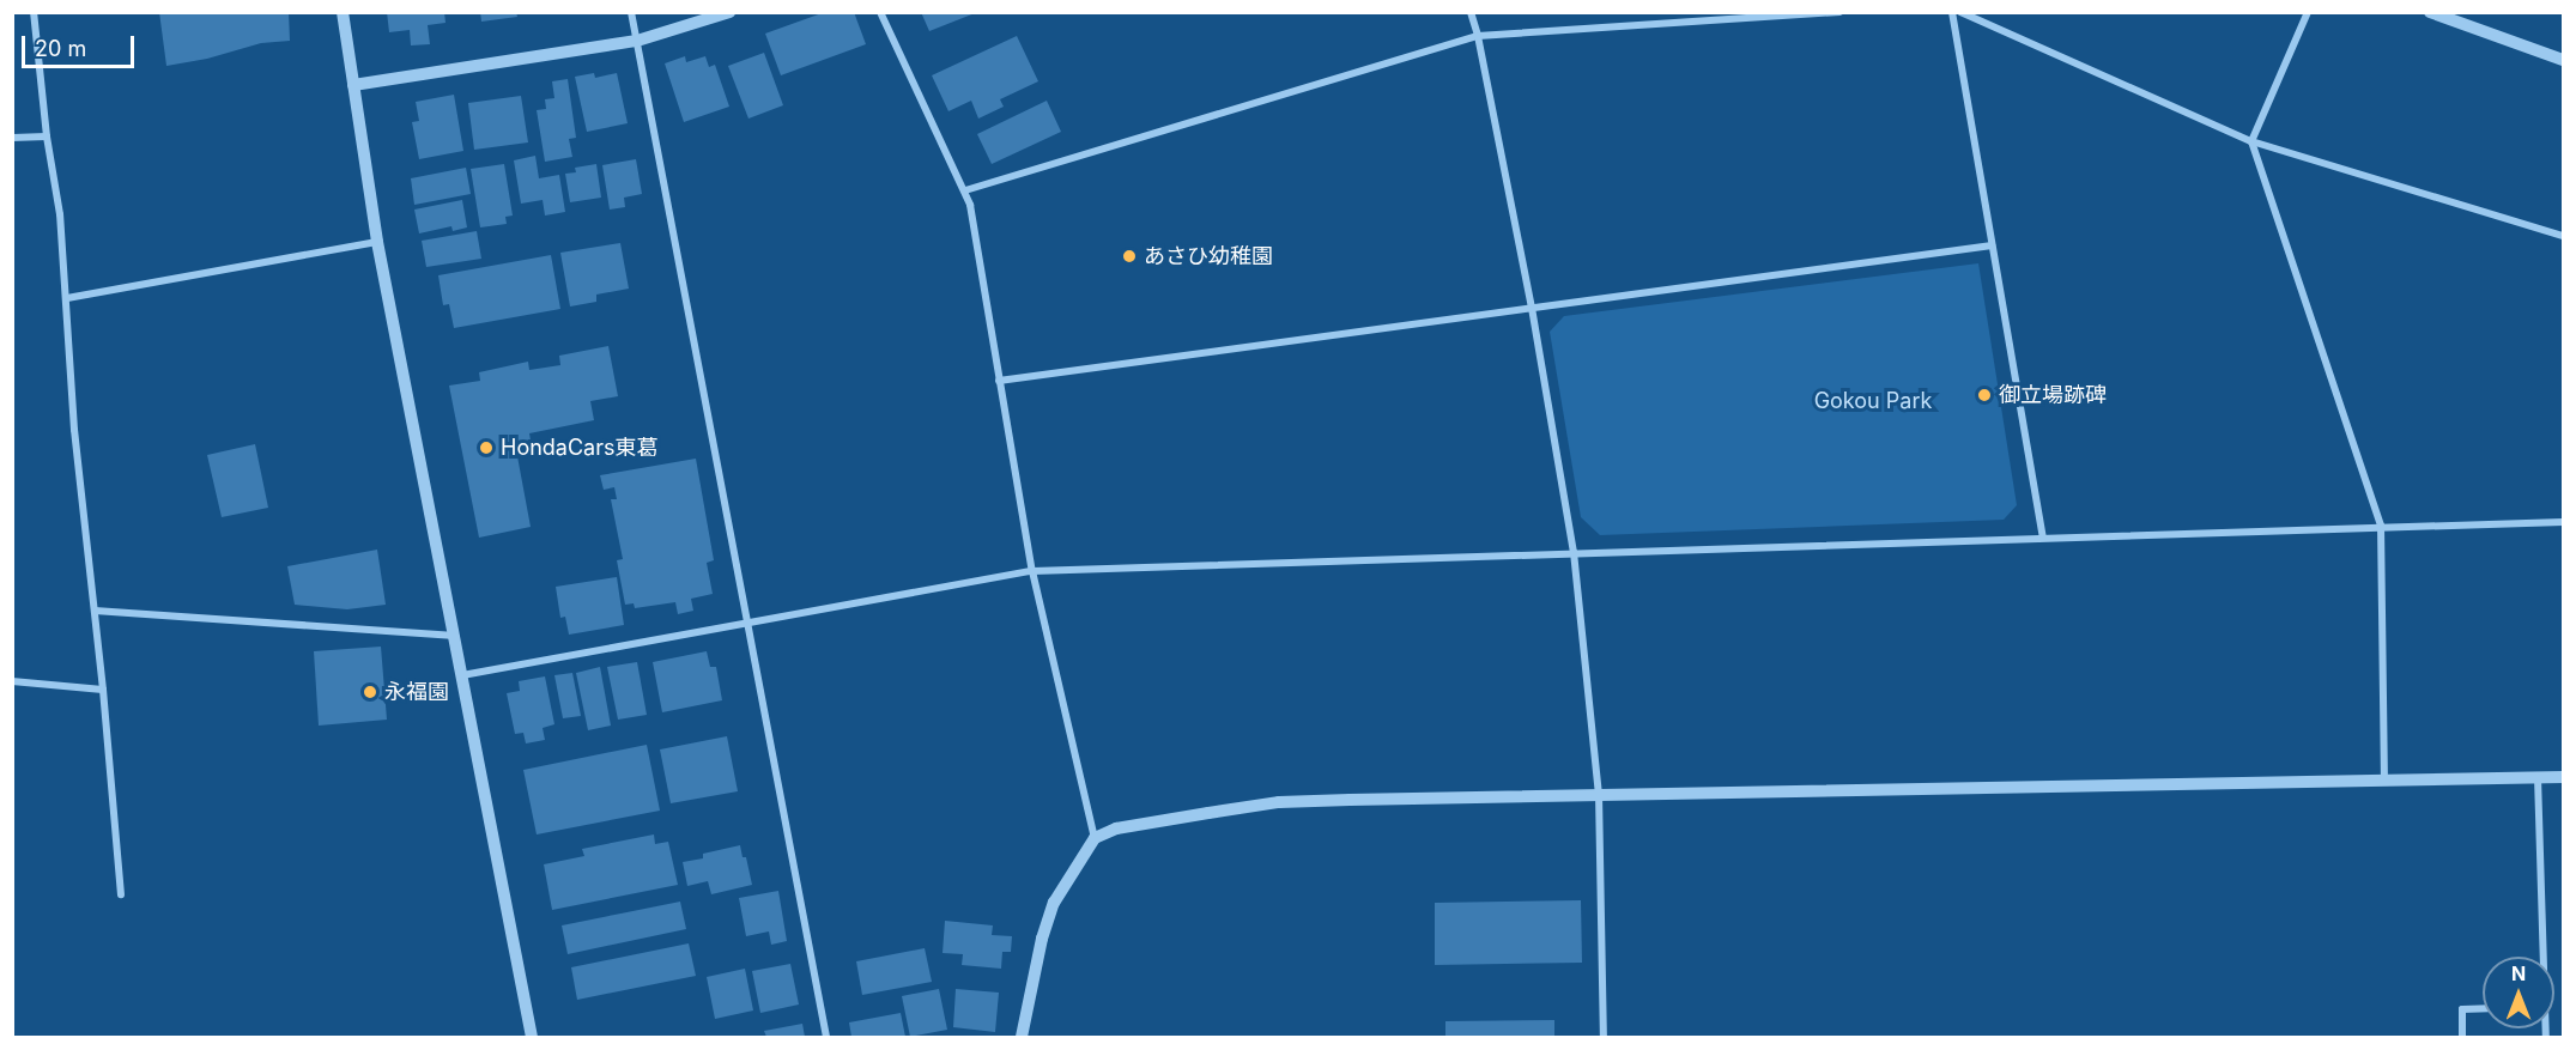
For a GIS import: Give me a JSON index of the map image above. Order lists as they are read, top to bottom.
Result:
{
  "parks": ["Gokou Park"],
  "places": [
    "あさひ幼稚園",
    "御立場跡碑",
    "HondaCars東葛",
    "永福園"
  ],
  "scale_bar": "20 m",
  "north": "top"
}
